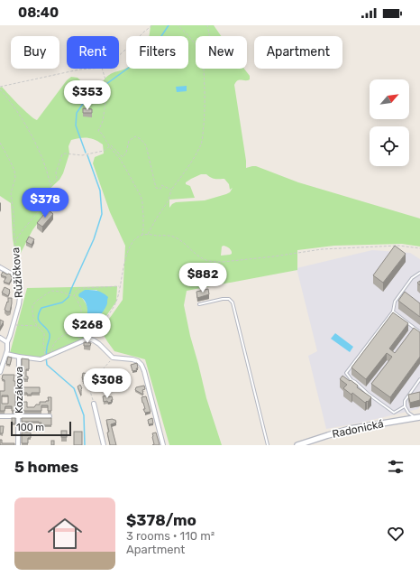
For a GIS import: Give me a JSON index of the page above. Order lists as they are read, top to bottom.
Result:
{
  "streets": {
    "street": ["Růžičkova", "Kozákova", "Radonická"]
  },
  "scale_bar": "100 m",
  "north": "top right",
  "page": {
    "status": "08:40",
    "chip": [
      "Buy",
      "Rent",
      "Filters",
      "New",
      "Apartment"
    ],
    "price": [
      "$353",
      "$378",
      "$882",
      "$268",
      "$308"
    ],
    "scale": "100 m",
    "heading": "5 homes",
    "list": [
      {
        "name": "$378/mo",
        "note": "3 rooms · 110 m² · Apartment"
      }
    ]
  }
}
